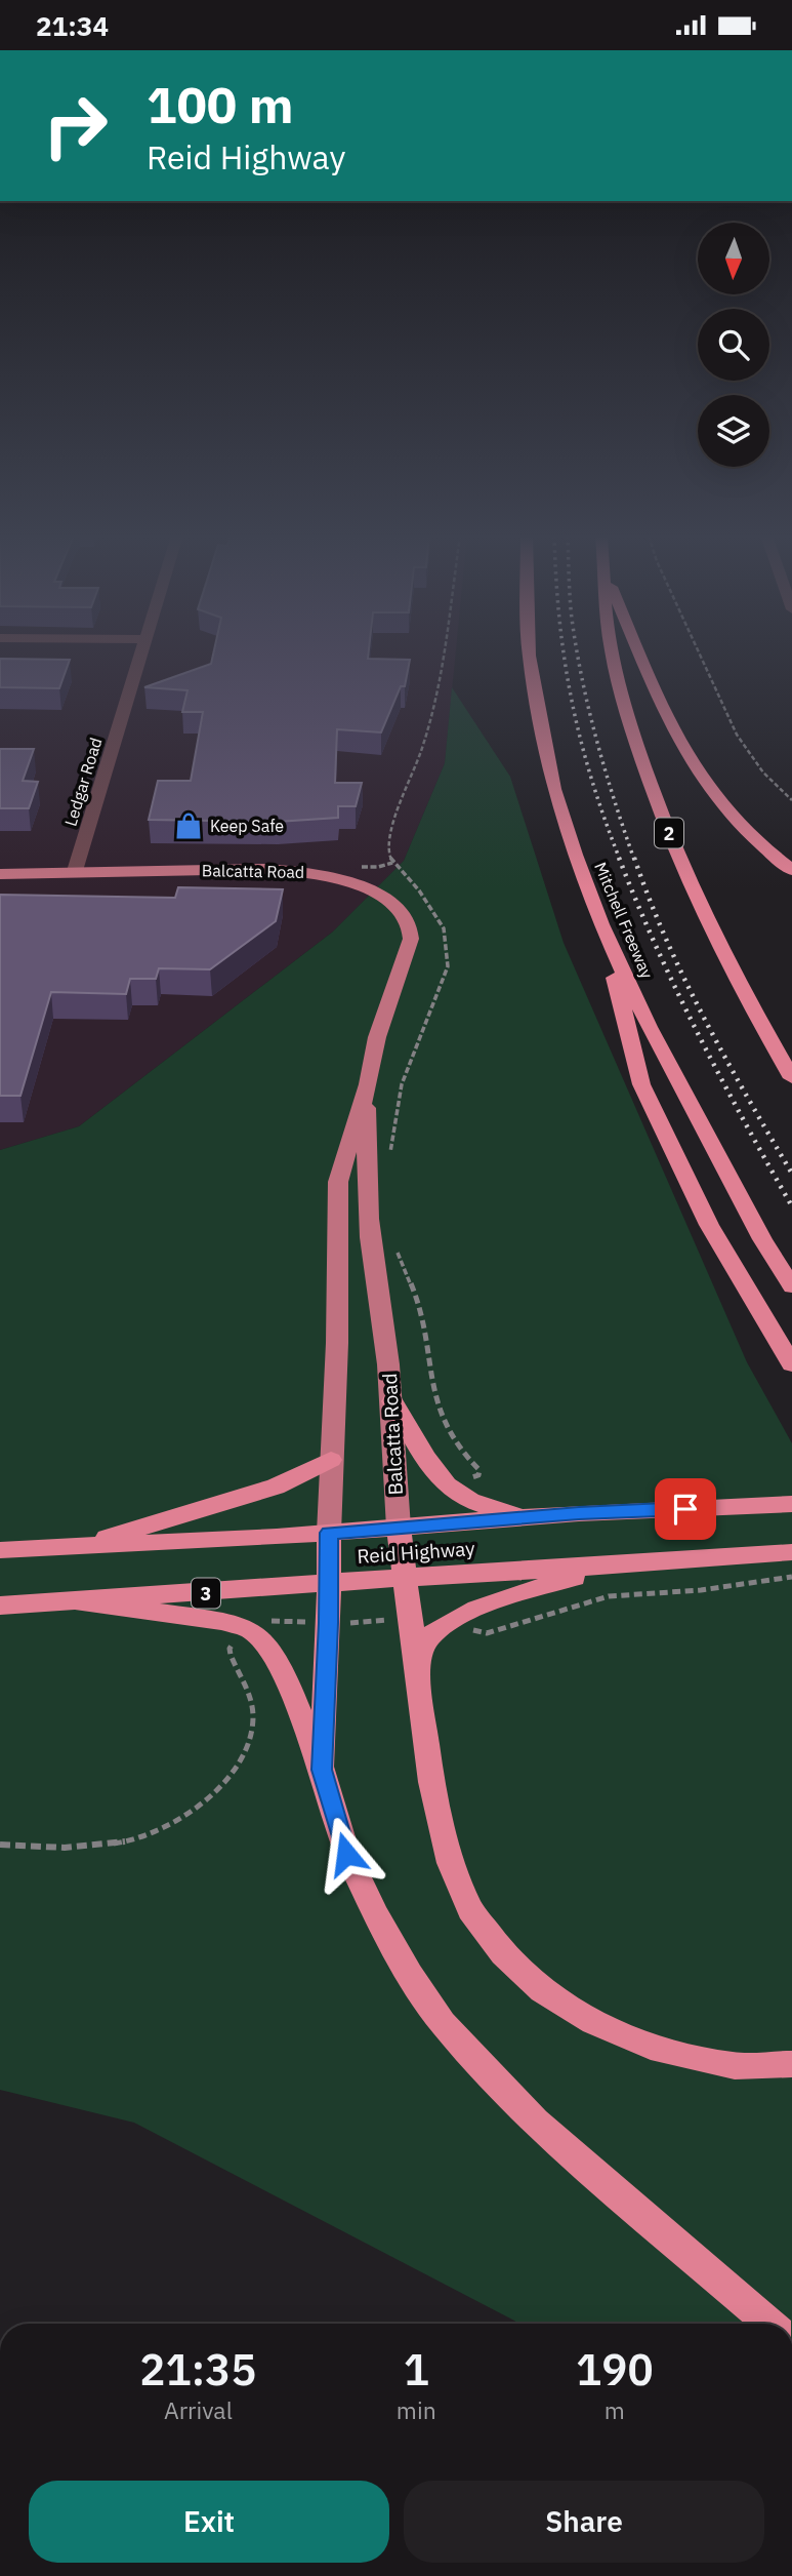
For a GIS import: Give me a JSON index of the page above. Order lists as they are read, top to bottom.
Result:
{
  "streets": {
    "highway": [
      "2",
      "Mitchell Freeway",
      "Reid Highway",
      "3"
    ],
    "main road": ["Balcatta Road"],
    "street": ["Ledgar Road"]
  },
  "crossings": [
    ["Ledgar Road", "Balcatta Road"],
    ["Balcatta Road", "Reid Highway"]
  ],
  "places": {
    "shop": ["Keep Safe"]
  },
  "north": "bottom",
  "page": {
    "status": "21:34",
    "turn": ["100 m", "Reid Highway"],
    "eta": [
      "21:35",
      "Arrival",
      "1",
      "min",
      "190",
      "m"
    ],
    "buttons": ["Exit", "Share"]
  }
}
